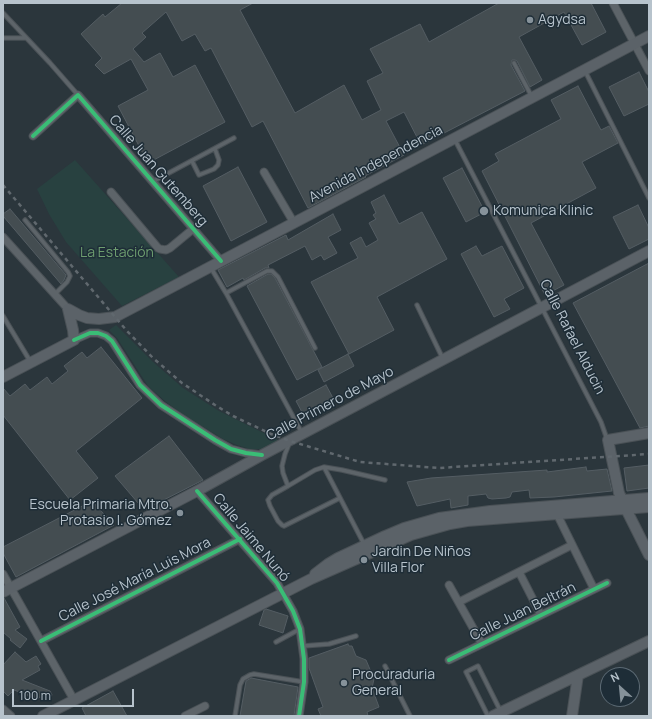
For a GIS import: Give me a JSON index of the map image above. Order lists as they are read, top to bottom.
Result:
{
  "streets": {
    "main road": ["Avenida Independencia", "Calle Rafael Alducin", "Calle Primero de Mayo"],
    "street": [
      "Calle Juan Gutemberg",
      "Calle Jaime Nunó",
      "Calle José María Luis Mora",
      "Calle Juan Beltrán"
    ]
  },
  "crossings": [
    ["Avenida Independencia", "Calle Juan Gutemberg"],
    ["Avenida Independencia", "Calle Rafael Alducin"],
    ["Calle Rafael Alducin", "Calle Primero de Mayo"],
    ["Calle Primero de Mayo", "Calle Jaime Nunó"],
    ["Calle Jaime Nunó", "Calle José María Luis Mora"]
  ],
  "parks": ["La Estación"],
  "places": [
    "Agydsa",
    "Komunica Klinic",
    "Escuela Primaria Mtro. Protasio I. Gómez",
    "Jardin De Niños Villa Flor",
    "Procuraduria General"
  ],
  "scale_bar": "100 m",
  "north": "top left"
}
